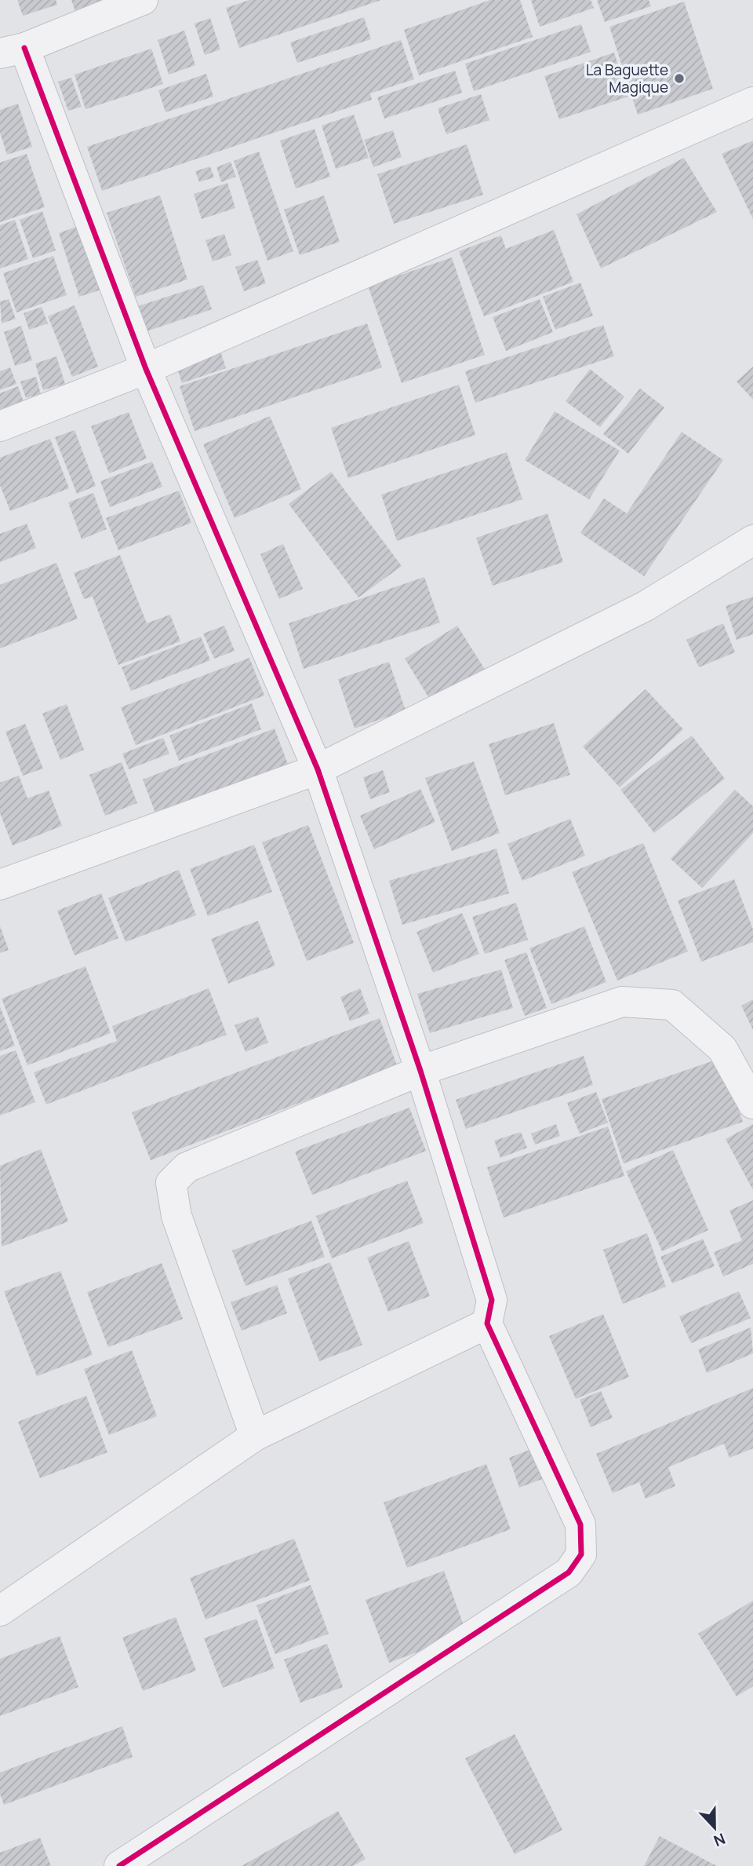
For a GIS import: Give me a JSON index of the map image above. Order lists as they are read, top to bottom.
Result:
{
  "places": ["La Baguette Magique"],
  "north": "bottom"
}
